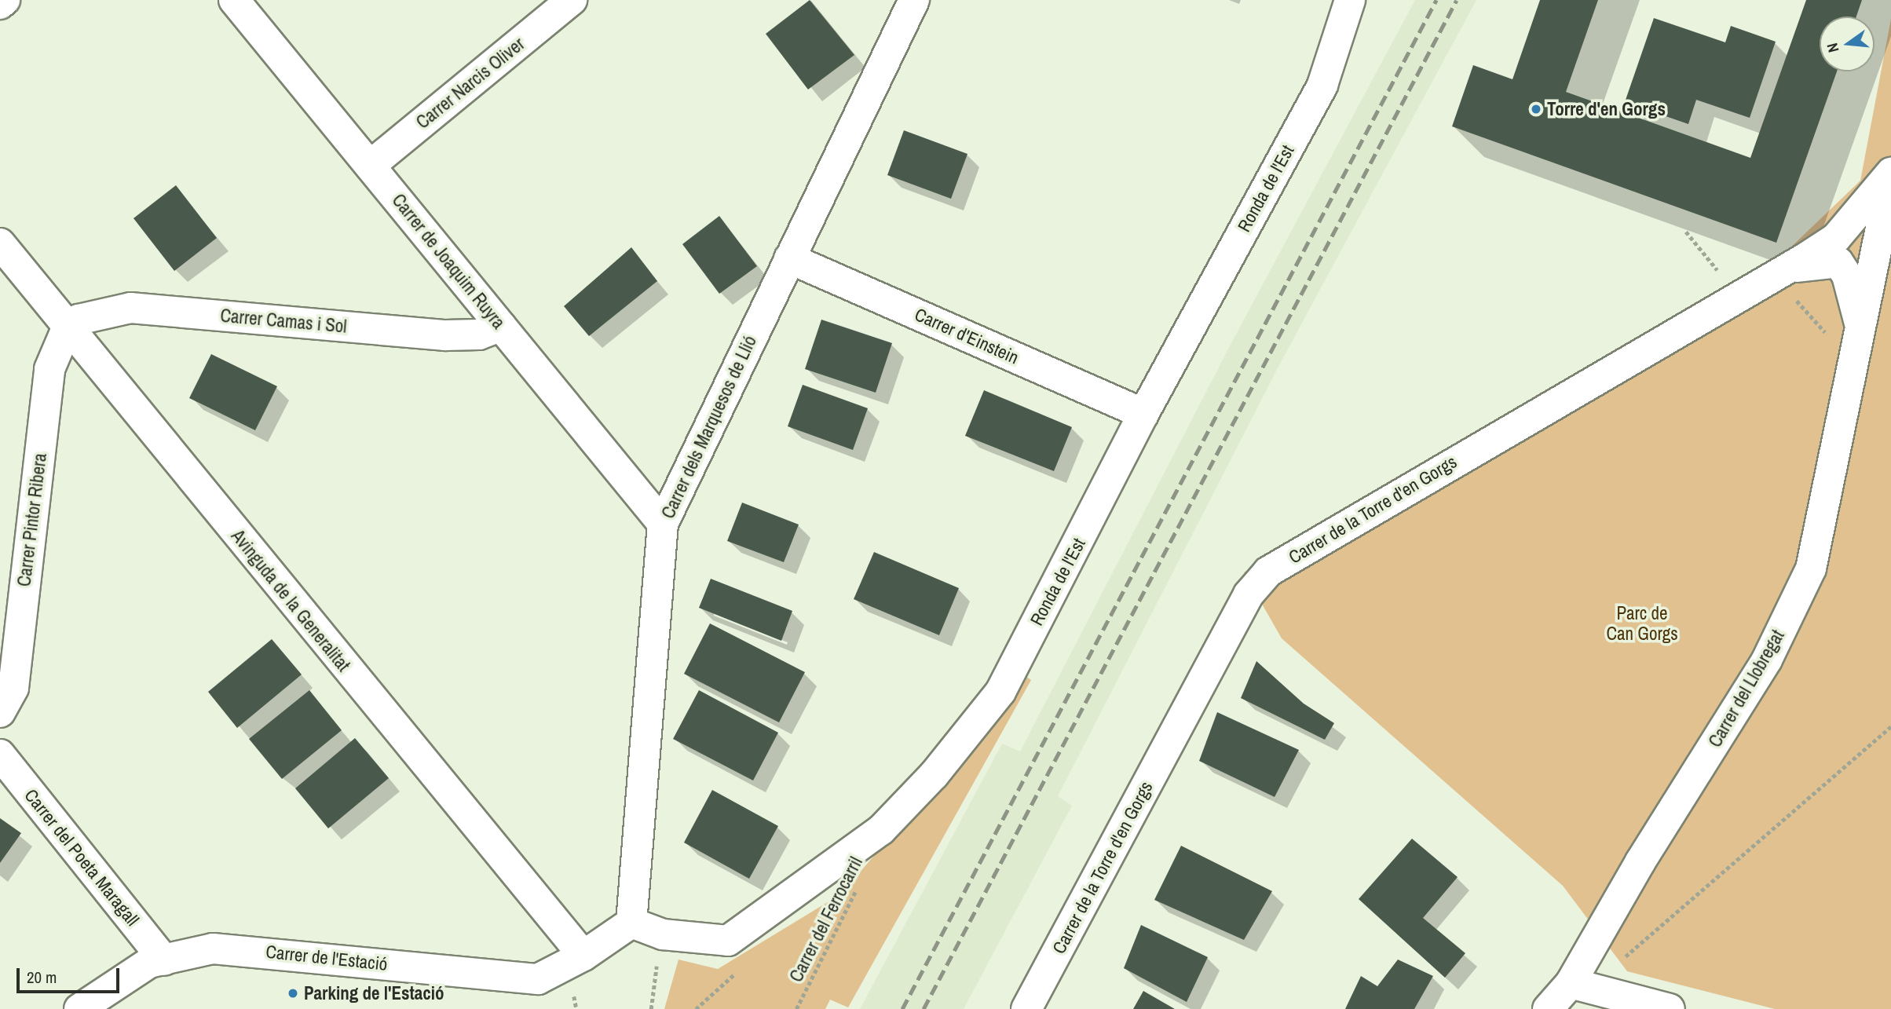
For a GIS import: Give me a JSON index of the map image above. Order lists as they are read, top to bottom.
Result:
{
  "streets": {
    "street": [
      "Carrer Narcis Oliver",
      "Ronda de l'Est",
      "Carrer de Joaquim Ruyra",
      "Carrer Camas i Sol",
      "Carrer d'Einstein",
      "Carrer dels Marquesos de Llió",
      "Carrer de la Torre d'en Gorgs",
      "Carrer Pintor Ribera",
      "Avinguda de la Generalitat",
      "Carrer del Llobregat",
      "Carrer del Poeta Maragall",
      "Carrer de l'Estació"
    ],
    "path": ["Carrer del Ferrocarril"]
  },
  "crossings": [
    ["Carrer Narcis Oliver", "Carrer de Joaquim Ruyra"],
    ["Ronda de l'Est", "Carrer d'Einstein"],
    ["Ronda de l'Est", "Carrer dels Marquesos de Llió"],
    ["Carrer de Joaquim Ruyra", "Carrer Camas i Sol"],
    ["Carrer de Joaquim Ruyra", "Carrer dels Marquesos de Llió"],
    ["Carrer Camas i Sol", "Carrer Pintor Ribera"],
    ["Carrer Camas i Sol", "Avinguda de la Generalitat"],
    ["Carrer d'Einstein", "Carrer dels Marquesos de Llió"],
    ["Carrer de la Torre d'en Gorgs", "Carrer del Llobregat"],
    ["Carrer Pintor Ribera", "Avinguda de la Generalitat"],
    ["Avinguda de la Generalitat", "Carrer de l'Estació"],
    ["Carrer del Poeta Maragall", "Carrer de l'Estació"]
  ],
  "parks": ["Parc de Can Gorgs"],
  "places": ["Torre d'en Gorgs", "Parking de l'Estació"],
  "scale_bar": "20 m",
  "north": "left"
}
